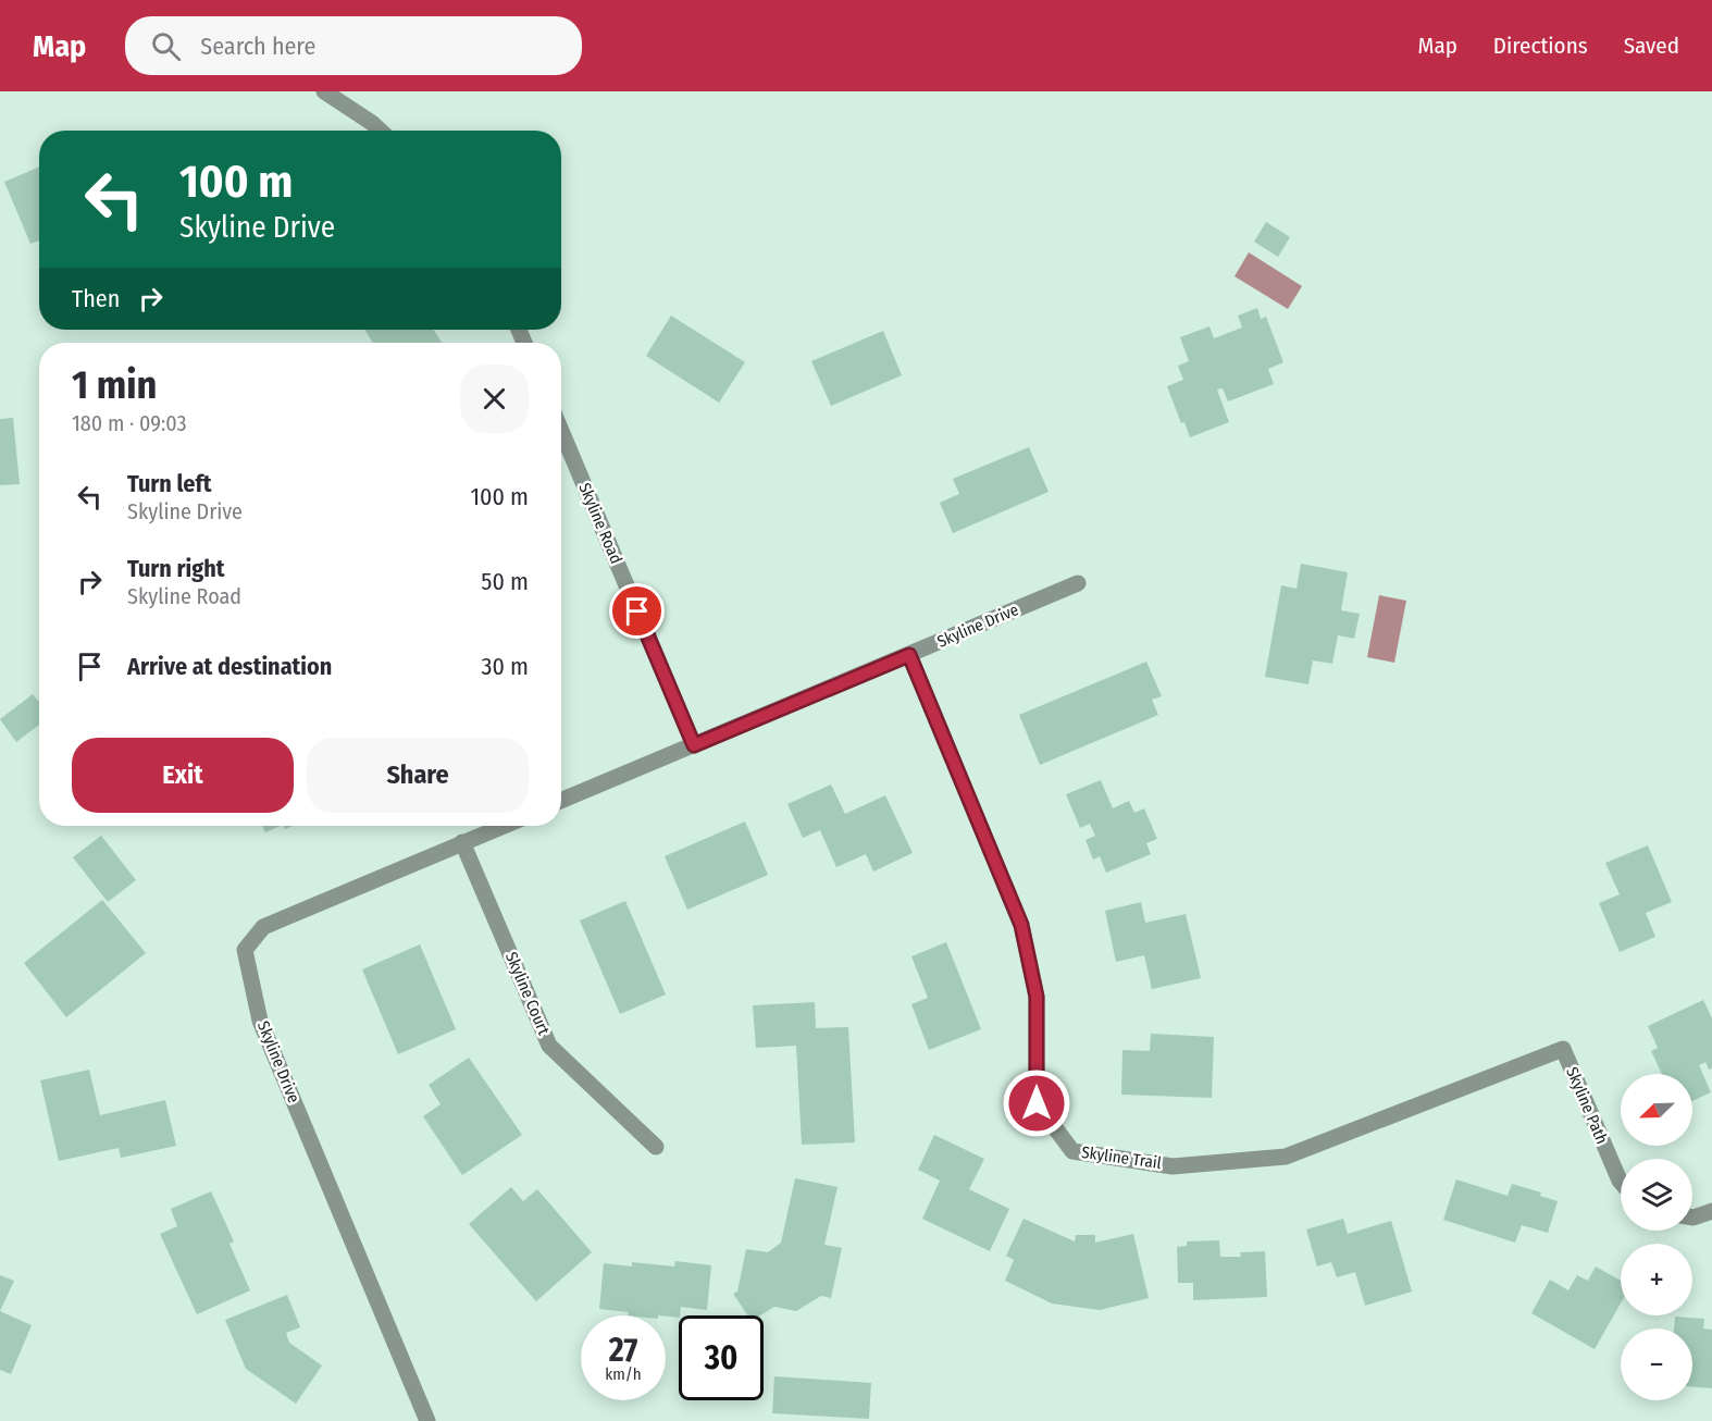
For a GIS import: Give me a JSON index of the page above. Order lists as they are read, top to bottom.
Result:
{
  "streets": {
    "street": [
      "Skyline Road",
      "Skyline Drive",
      "Skyline Court",
      "Skyline Path",
      "Skyline Trail"
    ]
  },
  "crossings": [
    ["Skyline Road", "Skyline Drive"],
    ["Skyline Drive", "Skyline Court"],
    ["Skyline Drive", "Skyline Trail"],
    ["Skyline Path", "Skyline Trail"]
  ],
  "north": "bottom left",
  "page": {
    "header": "Map",
    "search": "Search here",
    "nav": ["Map", "Directions", "Saved"],
    "turn": ["100 m", "Skyline Drive"],
    "then": "Then",
    "heading": ["1 min", "180 m · 09:03"],
    "list": [
      {
        "name": "Turn left",
        "note": "Skyline Drive",
        "value": "100 m"
      },
      {
        "name": "Turn right",
        "note": "Skyline Road",
        "value": "50 m"
      },
      {
        "name": "Arrive at destination",
        "value": "30 m"
      }
    ],
    "buttons": ["Exit", "Share"],
    "map_buttons": ["+", "−"],
    "speed": "27 km/h",
    "limit": "30"
  }
}
